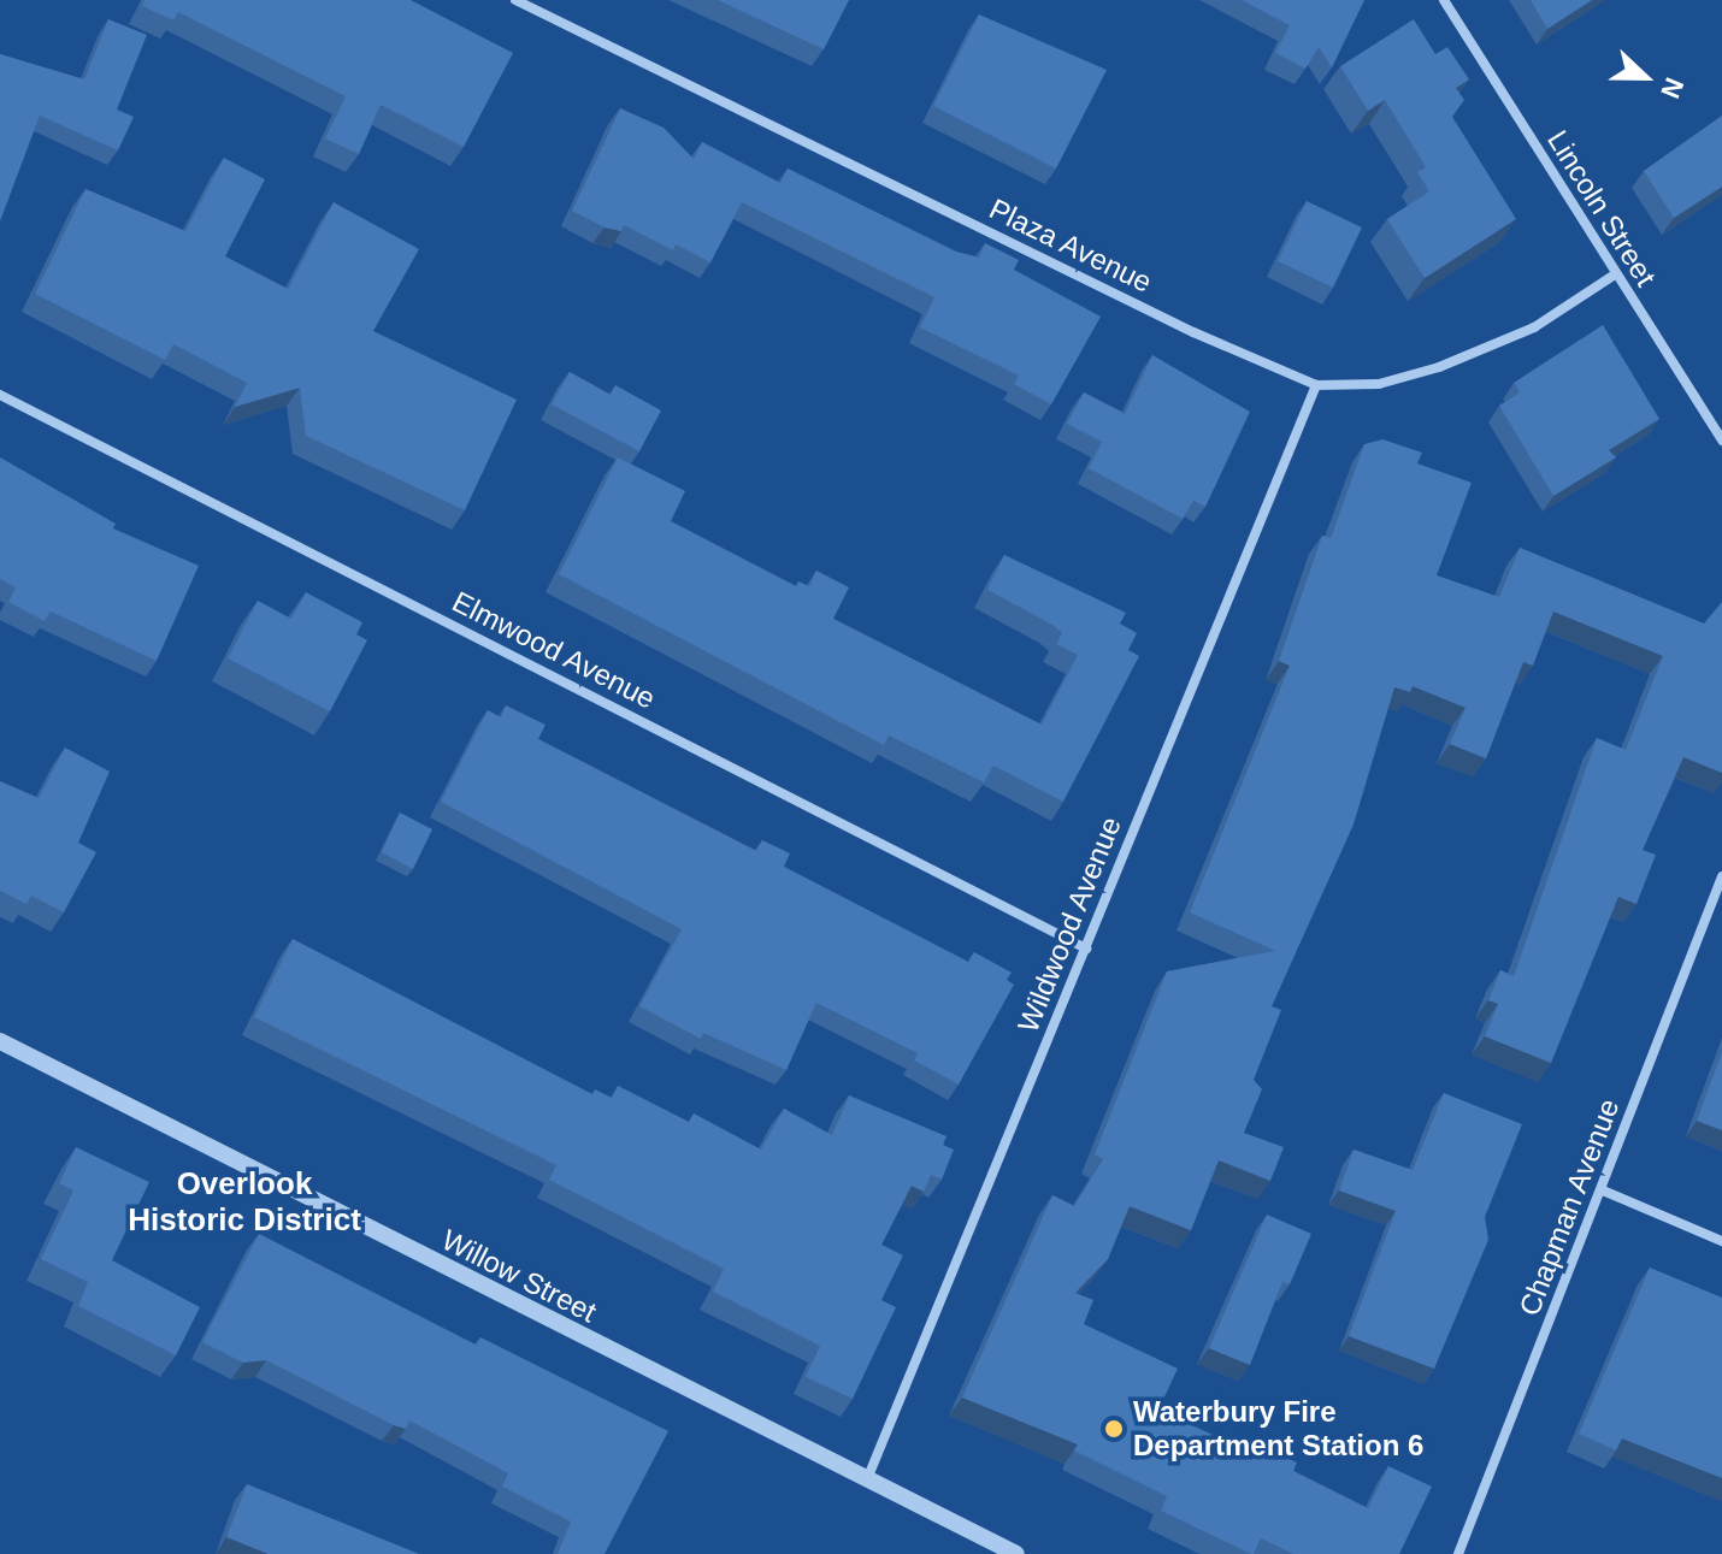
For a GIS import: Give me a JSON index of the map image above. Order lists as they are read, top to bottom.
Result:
{
  "streets": {
    "street": [
      "Lincoln Street",
      "Plaza Avenue",
      "Elmwood Avenue",
      "Wildwood Avenue",
      "Chapman Avenue",
      "Willow Street"
    ]
  },
  "crossings": [
    ["Lincoln Street", "Plaza Avenue"],
    ["Plaza Avenue", "Wildwood Avenue"],
    ["Elmwood Avenue", "Wildwood Avenue"],
    ["Wildwood Avenue", "Willow Street"]
  ],
  "districts": ["Overlook Historic District"],
  "places": ["Waterbury Fire Department Station 6"],
  "north": "right"
}
